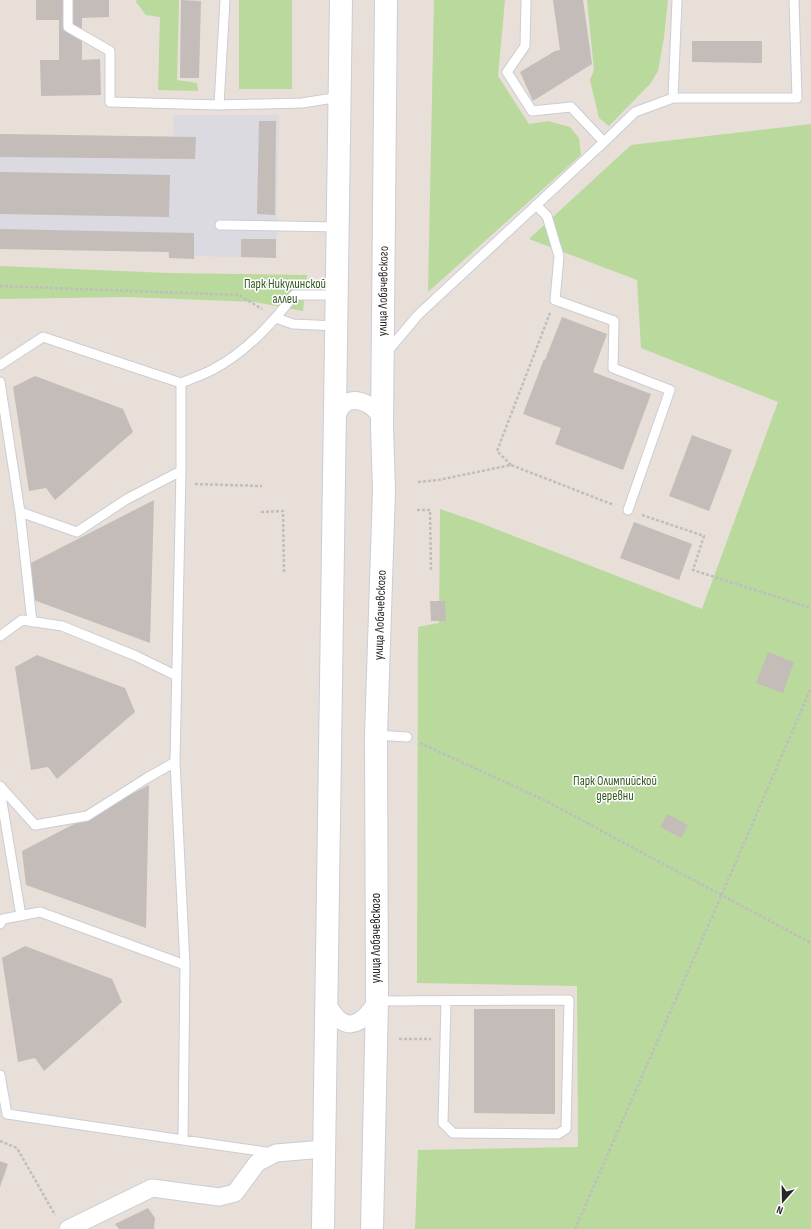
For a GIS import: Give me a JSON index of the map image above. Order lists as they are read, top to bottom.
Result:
{
  "streets": {
    "main road": ["улица Лобачевского"]
  },
  "parks": ["Парк Никулинской аллеи", "Парк Олимпийской деревни"],
  "north": "bottom"
}
